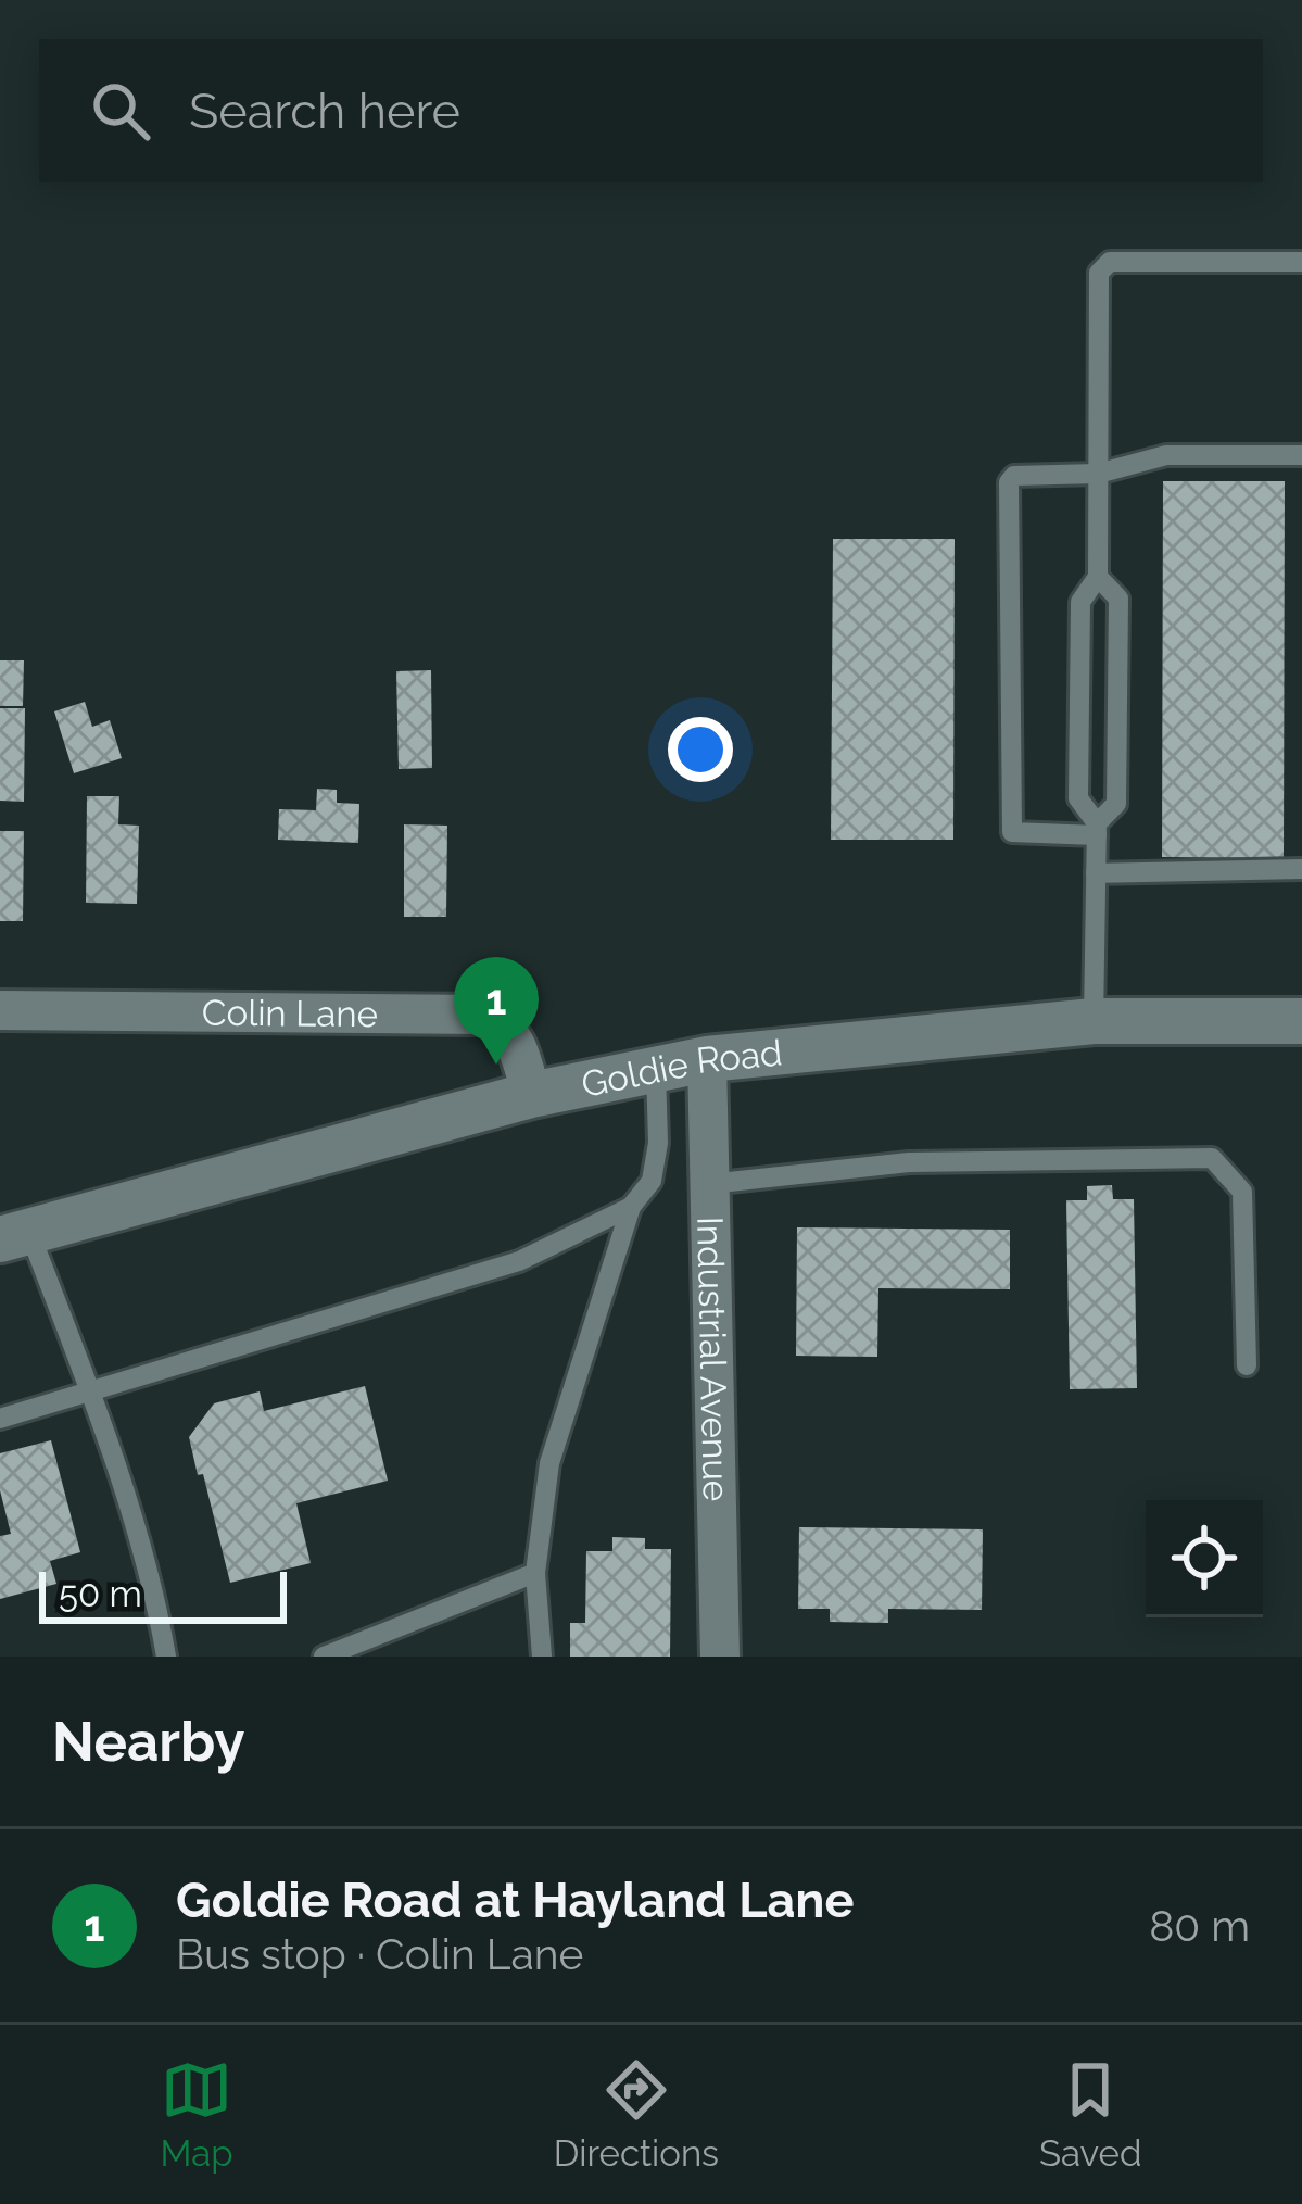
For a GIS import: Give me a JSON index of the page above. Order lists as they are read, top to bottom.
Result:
{
  "streets": {
    "street": ["Colin Lane", "Goldie Road", "Industrial Avenue"]
  },
  "crossings": [
    ["Colin Lane", "Goldie Road"],
    ["Goldie Road", "Industrial Avenue"]
  ],
  "scale_bar": "50 m",
  "page": {
    "search": "Search here",
    "pins": "1",
    "scale": "50 m",
    "heading": "Nearby",
    "list": [
      {
        "mark": "1",
        "name": "Goldie Road at Hayland Lane",
        "note": "Bus stop · Colin Lane",
        "value": "80 m"
      }
    ],
    "nav": ["Map", "Directions", "Saved"]
  }
}
